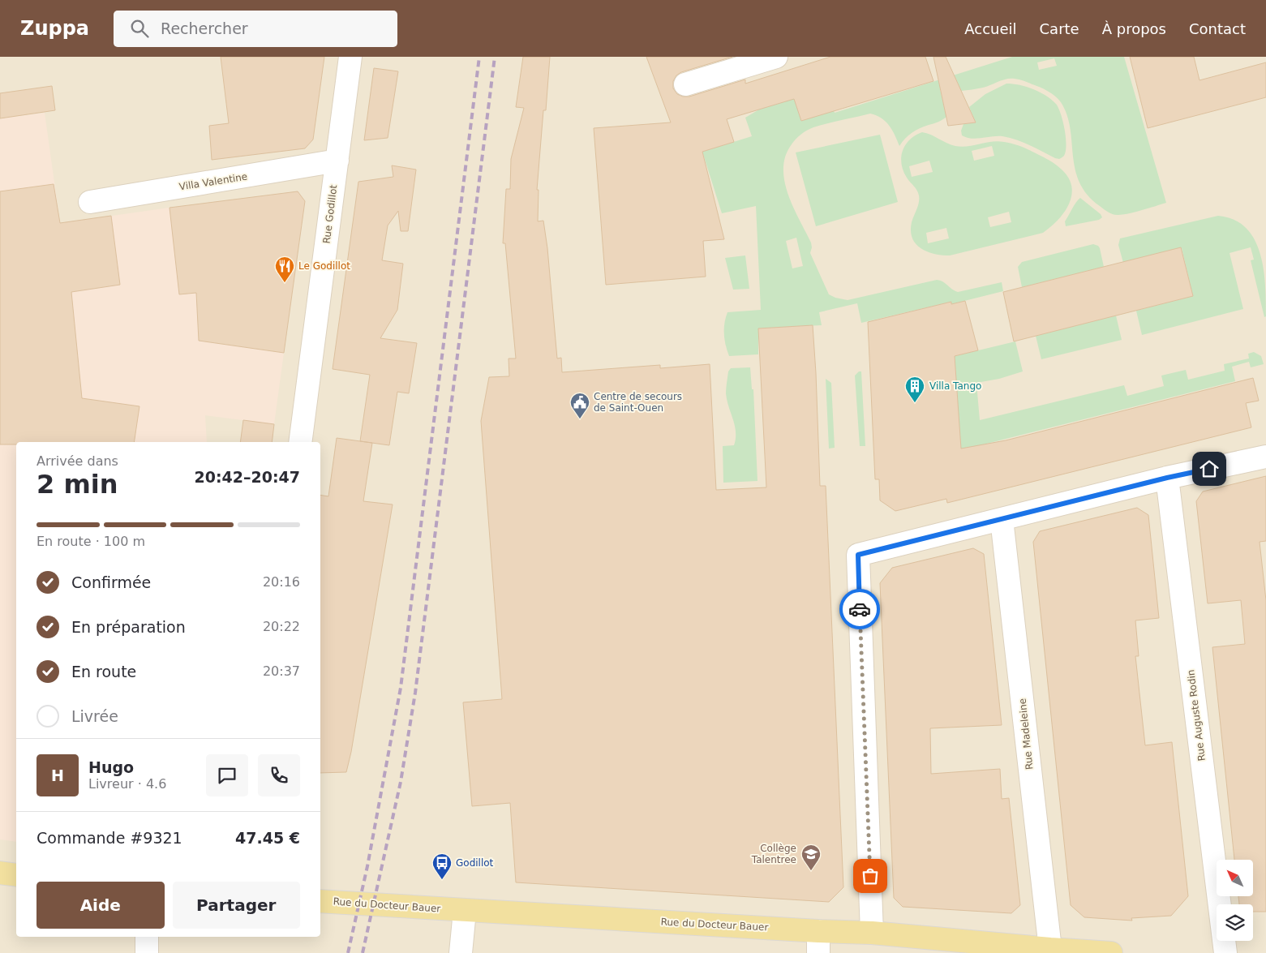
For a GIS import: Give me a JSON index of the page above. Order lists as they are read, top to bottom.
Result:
{
  "streets": {
    "main road": ["Rue du Docteur Bauer"],
    "street": [
      "Villa Valentine",
      "Rue Godillot",
      "Rue Auguste Rodin",
      "Rue Madeleine"
    ]
  },
  "crossings": [
    ["Villa Valentine", "Rue Godillot"],
    ["Rue Madeleine", "Rue du Docteur Bauer"]
  ],
  "places": {
    "restaurant": ["Le Godillot"],
    "building": ["Villa Tango"],
    "public building": ["Centre de secours de Saint-Ouen"],
    "school or university": ["Collège Talentree"],
    "bus stop": ["Godillot"]
  },
  "north": "top left",
  "page": {
    "header": "Zuppa",
    "search": "Rechercher",
    "nav": [
      "Accueil",
      "Carte",
      "À propos",
      "Contact"
    ],
    "heading": ["2 min", "Arrivée dans", "20:42–20:47"],
    "panel": [
      "Hugo",
      "Livreur · 4.6",
      "Commande #9321",
      "47.45 €"
    ],
    "bar": "En route · 100 m",
    "list": [
      ["Confirmée", "20:16"],
      ["En préparation", "20:22"],
      ["En route", "20:37"],
      "Livrée"
    ],
    "round": "H",
    "buttons": ["Aide", "Partager"]
  }
}
